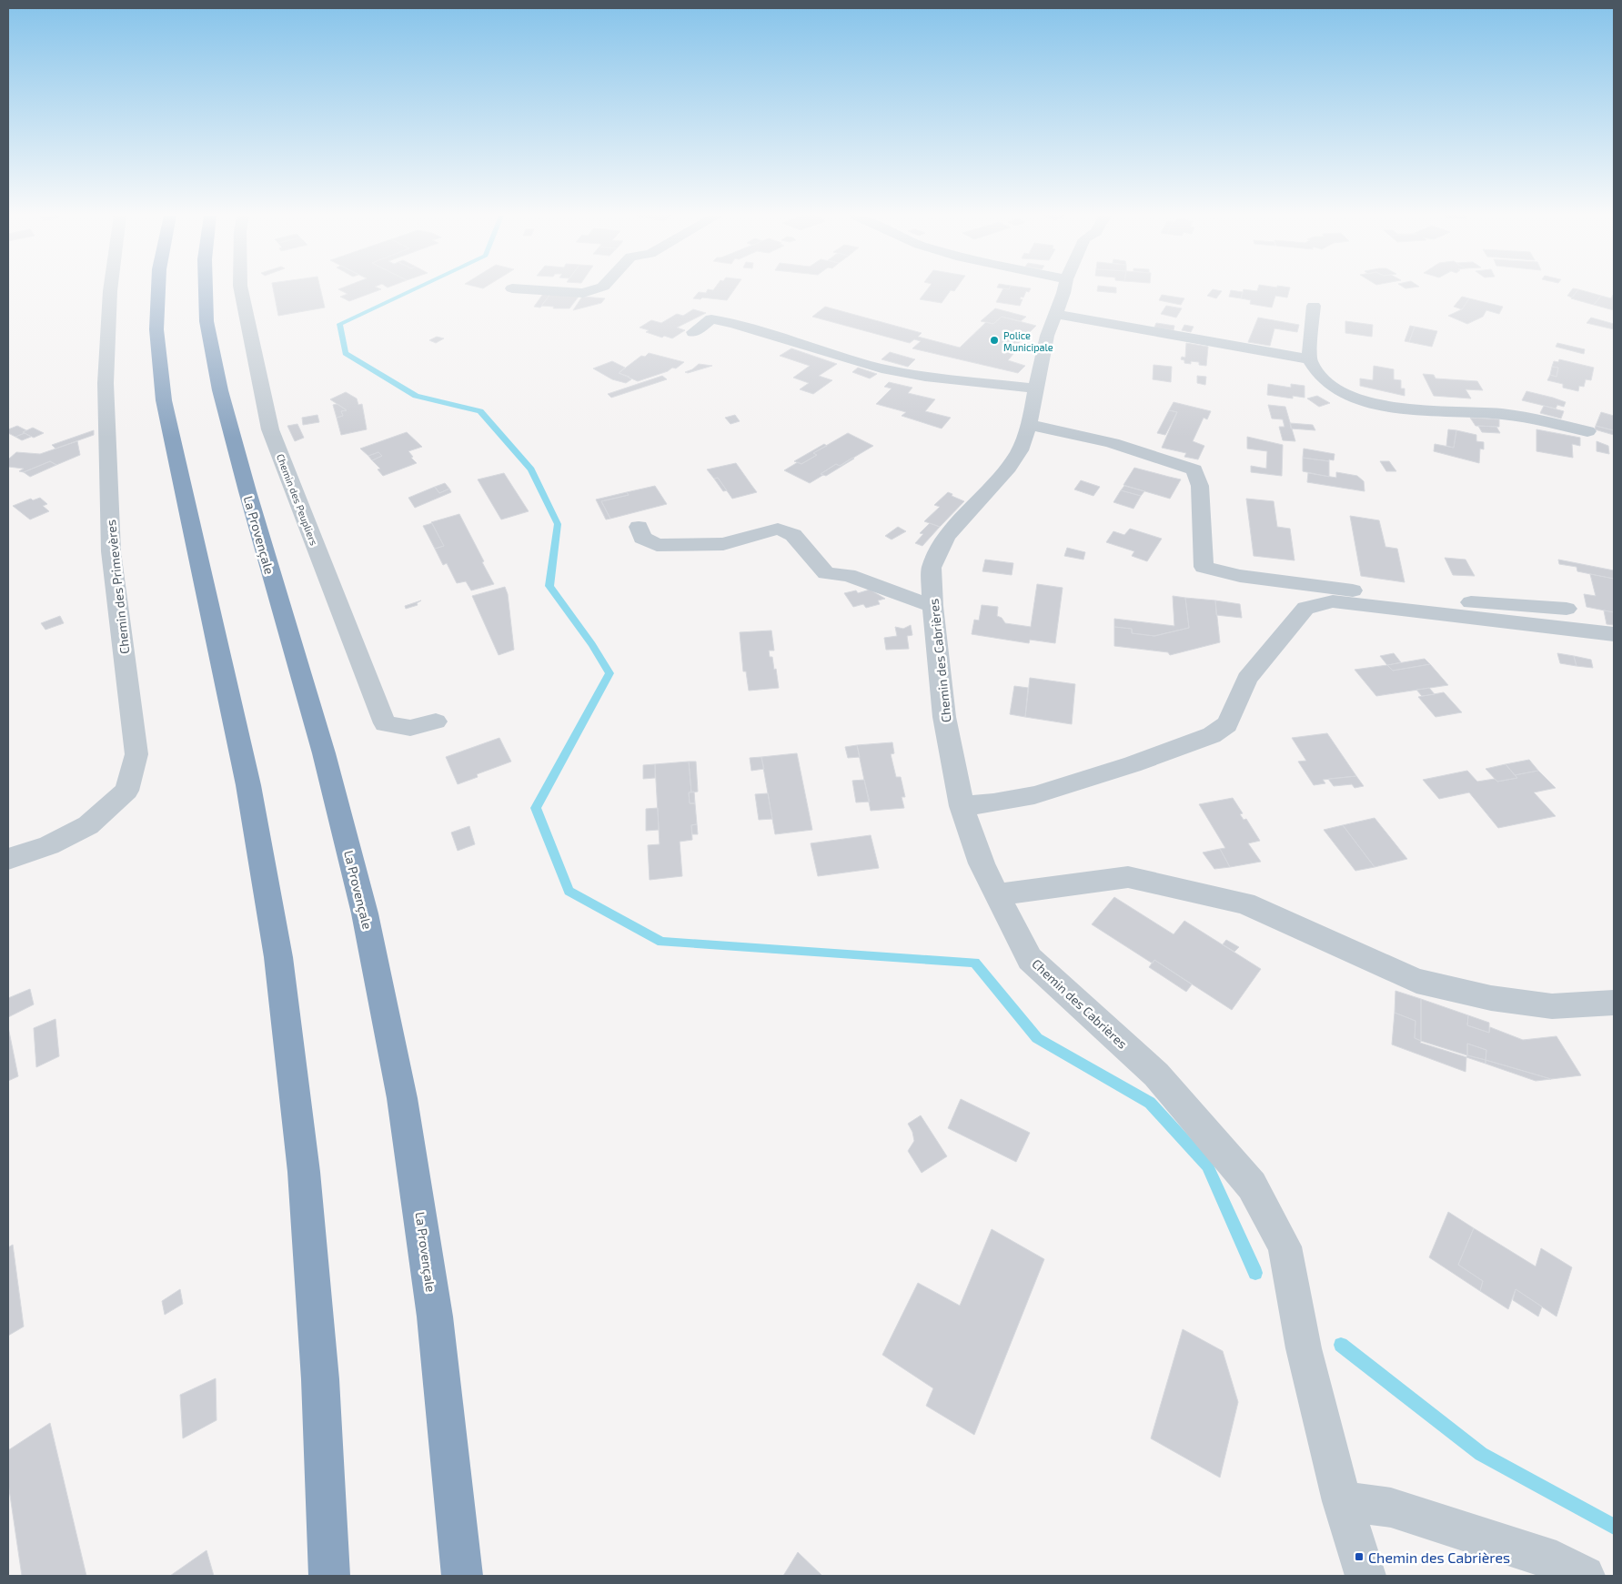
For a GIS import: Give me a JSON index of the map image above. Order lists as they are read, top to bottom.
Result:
{
  "streets": {
    "highway": ["La Provençale"],
    "street": ["Chemin des Peupliers", "Chemin des Primevères", "Chemin des Cabrières"]
  },
  "places": {
    "other": ["Police Municipale"],
    "transit": ["Chemin des Cabrières"]
  }
}
